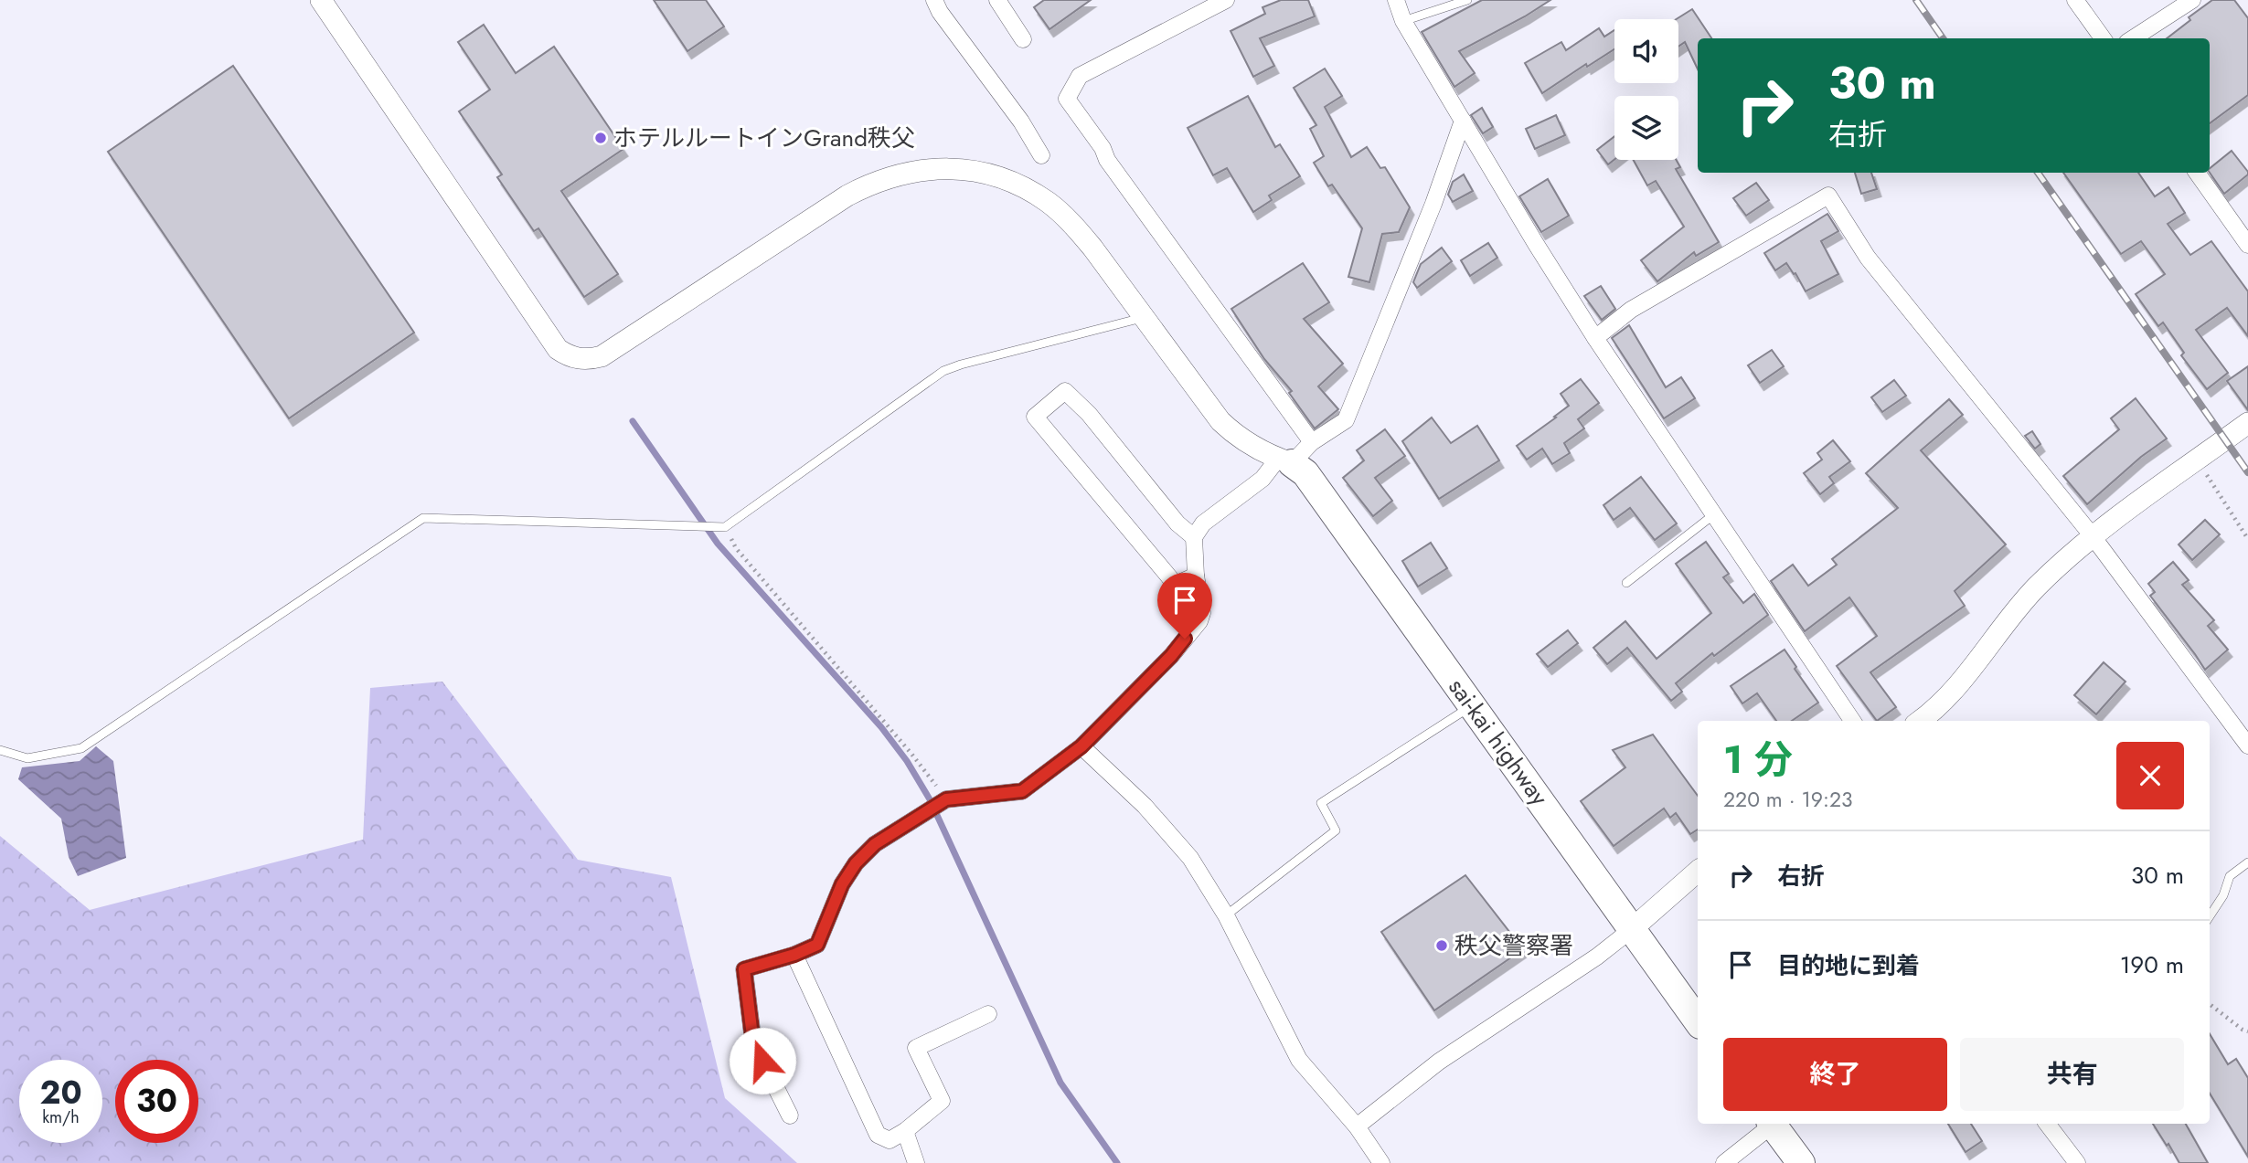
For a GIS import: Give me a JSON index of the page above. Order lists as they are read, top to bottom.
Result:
{
  "streets": {
    "highway": ["sai-kai highway"]
  },
  "places": ["ホテルルートインGrand秩父", "秩父警察署"],
  "page": {
    "turn": ["30 m", "右折"],
    "heading": ["1 分", "220 m · 19:23"],
    "list": [
      {
        "name": "右折",
        "value": "30 m"
      },
      {
        "name": "目的地に到着",
        "value": "190 m"
      }
    ],
    "buttons": ["終了", "共有"],
    "speed": "20 km/h",
    "limit": "30"
  }
}
